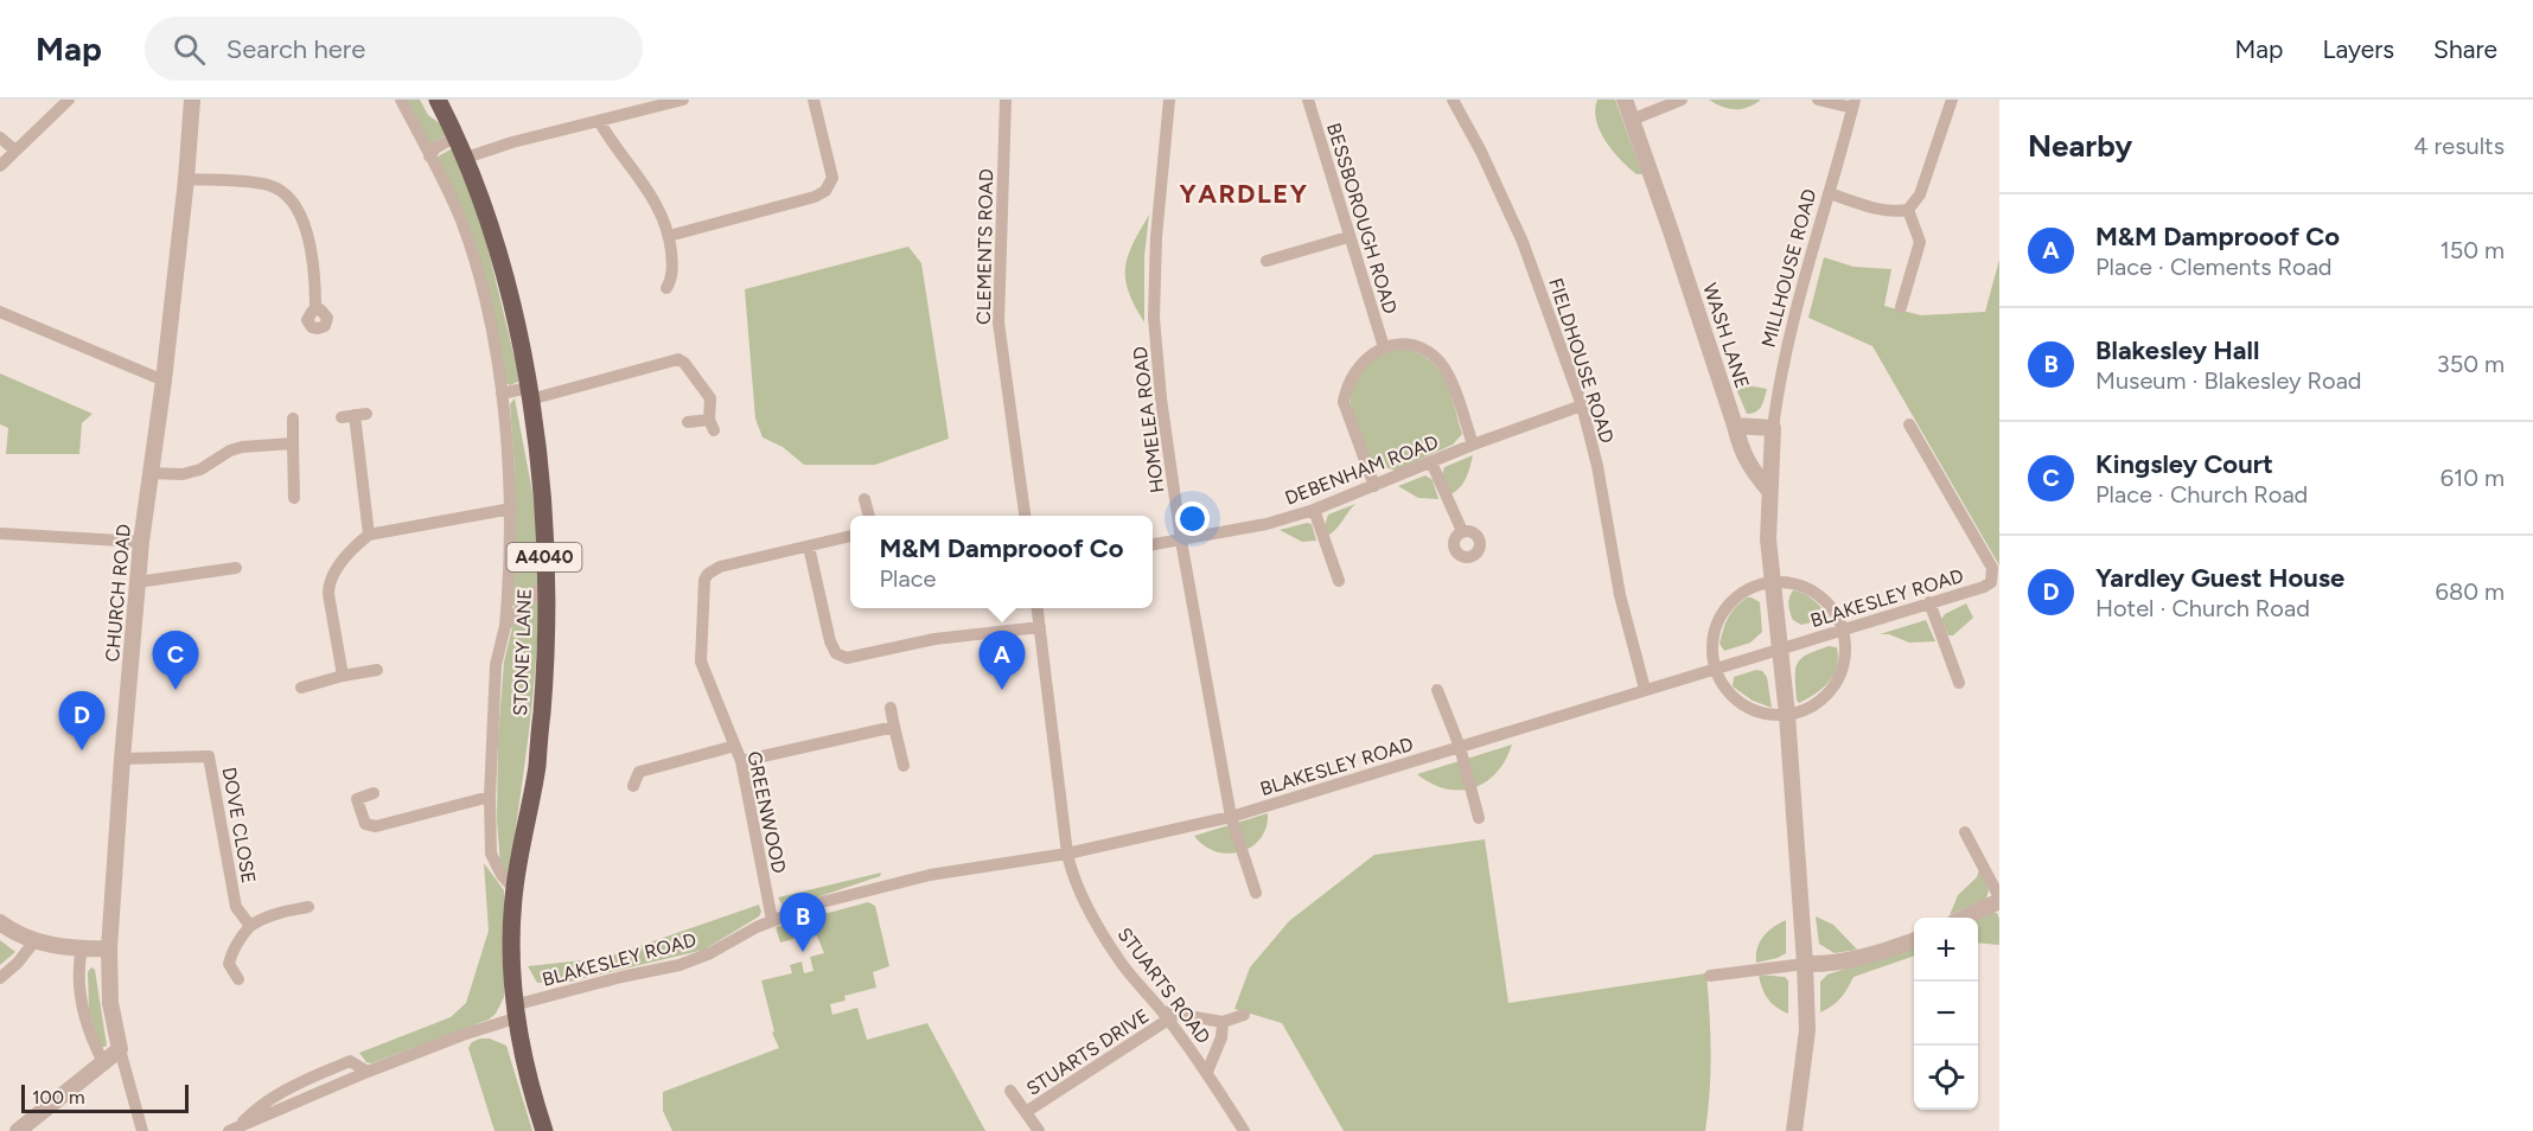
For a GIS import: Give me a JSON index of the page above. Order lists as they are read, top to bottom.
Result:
{
  "streets": {
    "main road": ["A4040", "STONEY LANE"],
    "street": [
      "BESSBOROUGH ROAD",
      "CLEMENTS ROAD",
      "MILLHOUSE ROAD",
      "WASH LANE",
      "FIELDHOUSE ROAD",
      "HOMELEA ROAD",
      "DEBENHAM ROAD",
      "CHURCH ROAD",
      "BLAKESLEY ROAD",
      "GREENWOOD",
      "DOVE CLOSE",
      "STUARTS ROAD",
      "STUARTS DRIVE"
    ]
  },
  "crossings": [
    ["BESSBOROUGH ROAD", "DEBENHAM ROAD"],
    ["MILLHOUSE ROAD", "WASH LANE"],
    ["FIELDHOUSE ROAD", "DEBENHAM ROAD"],
    ["FIELDHOUSE ROAD", "BLAKESLEY ROAD"],
    ["HOMELEA ROAD", "DEBENHAM ROAD"],
    ["HOMELEA ROAD", "BLAKESLEY ROAD"],
    ["CHURCH ROAD", "DOVE CLOSE"],
    ["BLAKESLEY ROAD", "STONEY LANE"],
    ["BLAKESLEY ROAD", "GREENWOOD"],
    ["BLAKESLEY ROAD", "STUARTS ROAD"],
    ["STUARTS ROAD", "STUARTS DRIVE"]
  ],
  "districts": ["YARDLEY"],
  "scale_bar": "100 m",
  "page": {
    "header": "Map",
    "search": "Search here",
    "nav": ["Map", "Layers", "Share"],
    "heading": ["Nearby", "4 results"],
    "list": [
      {
        "mark": "A",
        "name": "M&M Damprooof Co",
        "note": "Place · Clements Road",
        "value": "150 m"
      },
      {
        "mark": "B",
        "name": "Blakesley Hall",
        "note": "Museum · Blakesley Road",
        "value": "350 m"
      },
      {
        "mark": "C",
        "name": "Kingsley Court",
        "note": "Place · Church Road",
        "value": "610 m"
      },
      {
        "mark": "D",
        "name": "Yardley Guest House",
        "note": "Hotel · Church Road",
        "value": "680 m"
      }
    ],
    "popup": ["M&M Damprooof Co", "Place"],
    "pins": [
      "A",
      "C",
      "D",
      "B"
    ],
    "map_buttons": ["+", "−"],
    "scale": "100 m"
  }
}
